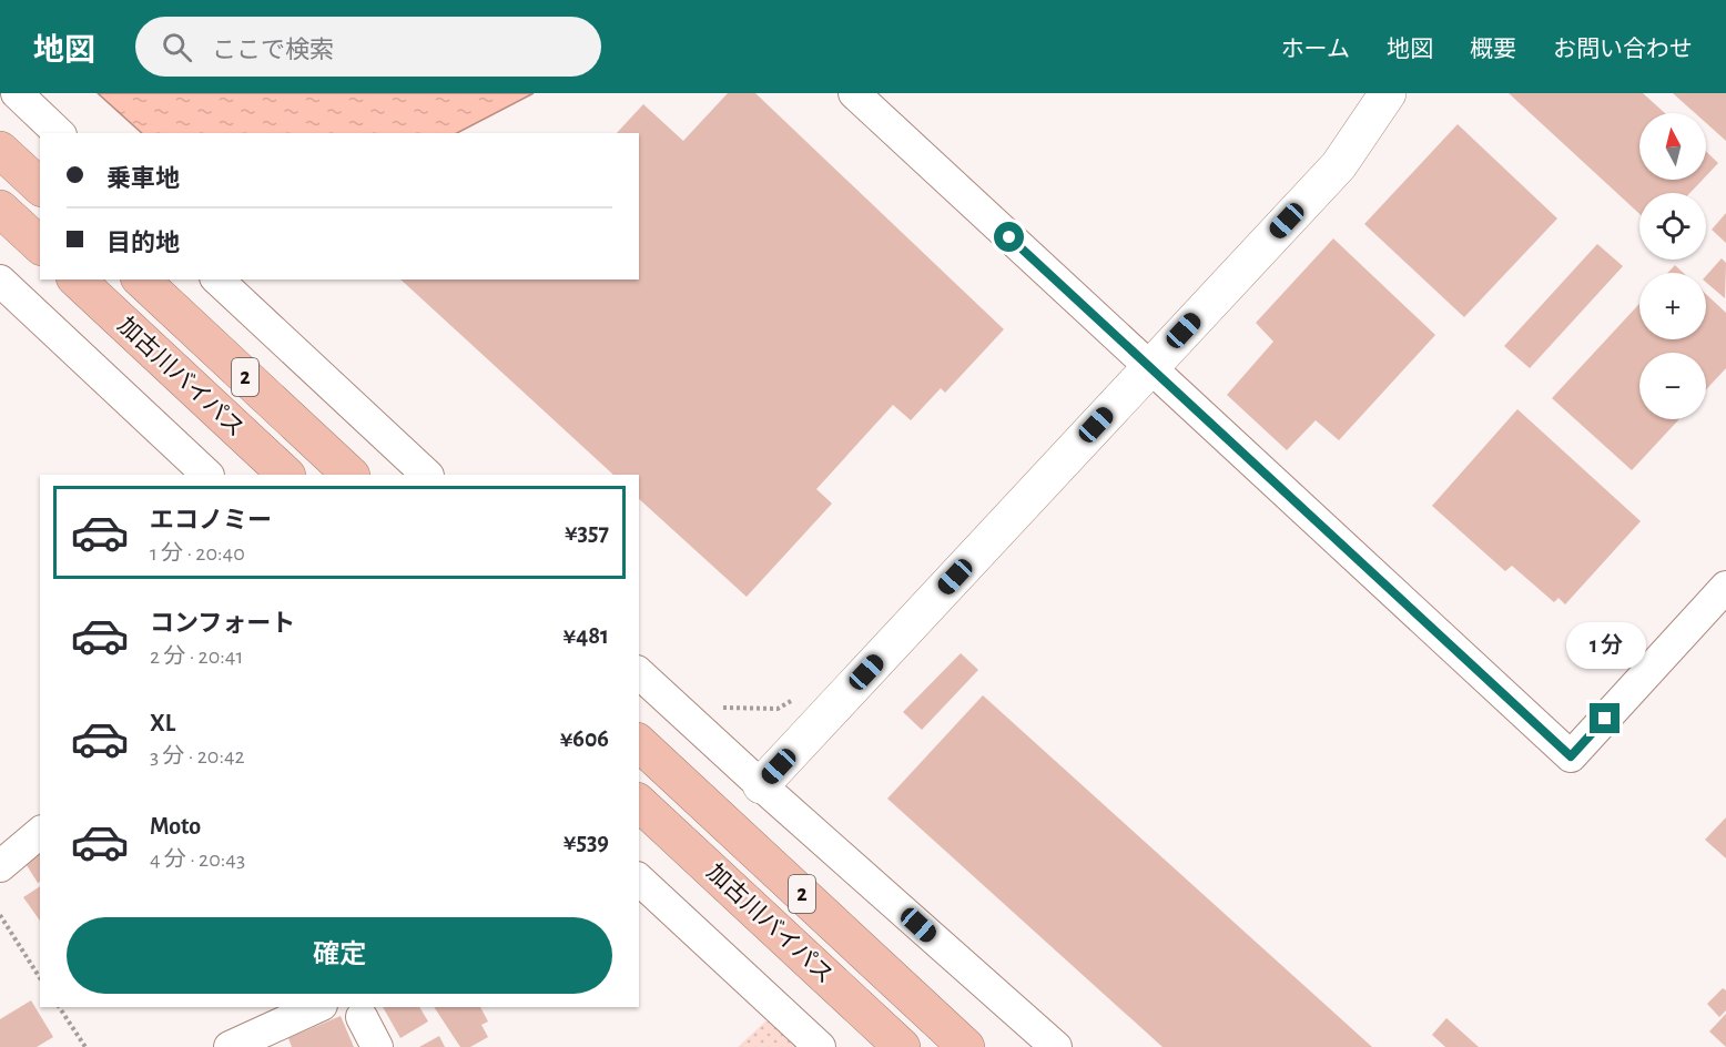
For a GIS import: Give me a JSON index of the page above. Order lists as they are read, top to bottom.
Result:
{
  "streets": {
    "highway": ["加古川バイパス", "2"]
  },
  "north": "top",
  "page": {
    "header": "地図",
    "search": "ここで検索",
    "nav": [
      "ホーム",
      "地図",
      "概要",
      "お問い合わせ"
    ],
    "map_buttons": ["+", "−"],
    "banner": ["乗車地", "目的地"],
    "list": [
      {
        "name": "エコノミー",
        "note": "1 分 · 20:40",
        "value": "¥357"
      },
      {
        "name": "コンフォート",
        "note": "2 分 · 20:41",
        "value": "¥481"
      },
      {
        "name": "XL",
        "note": "3 分 · 20:42",
        "value": "¥606"
      },
      {
        "name": "Moto",
        "note": "4 分 · 20:43",
        "value": "¥539"
      }
    ],
    "bubble": "1 分",
    "buttons": "確定"
  }
}
